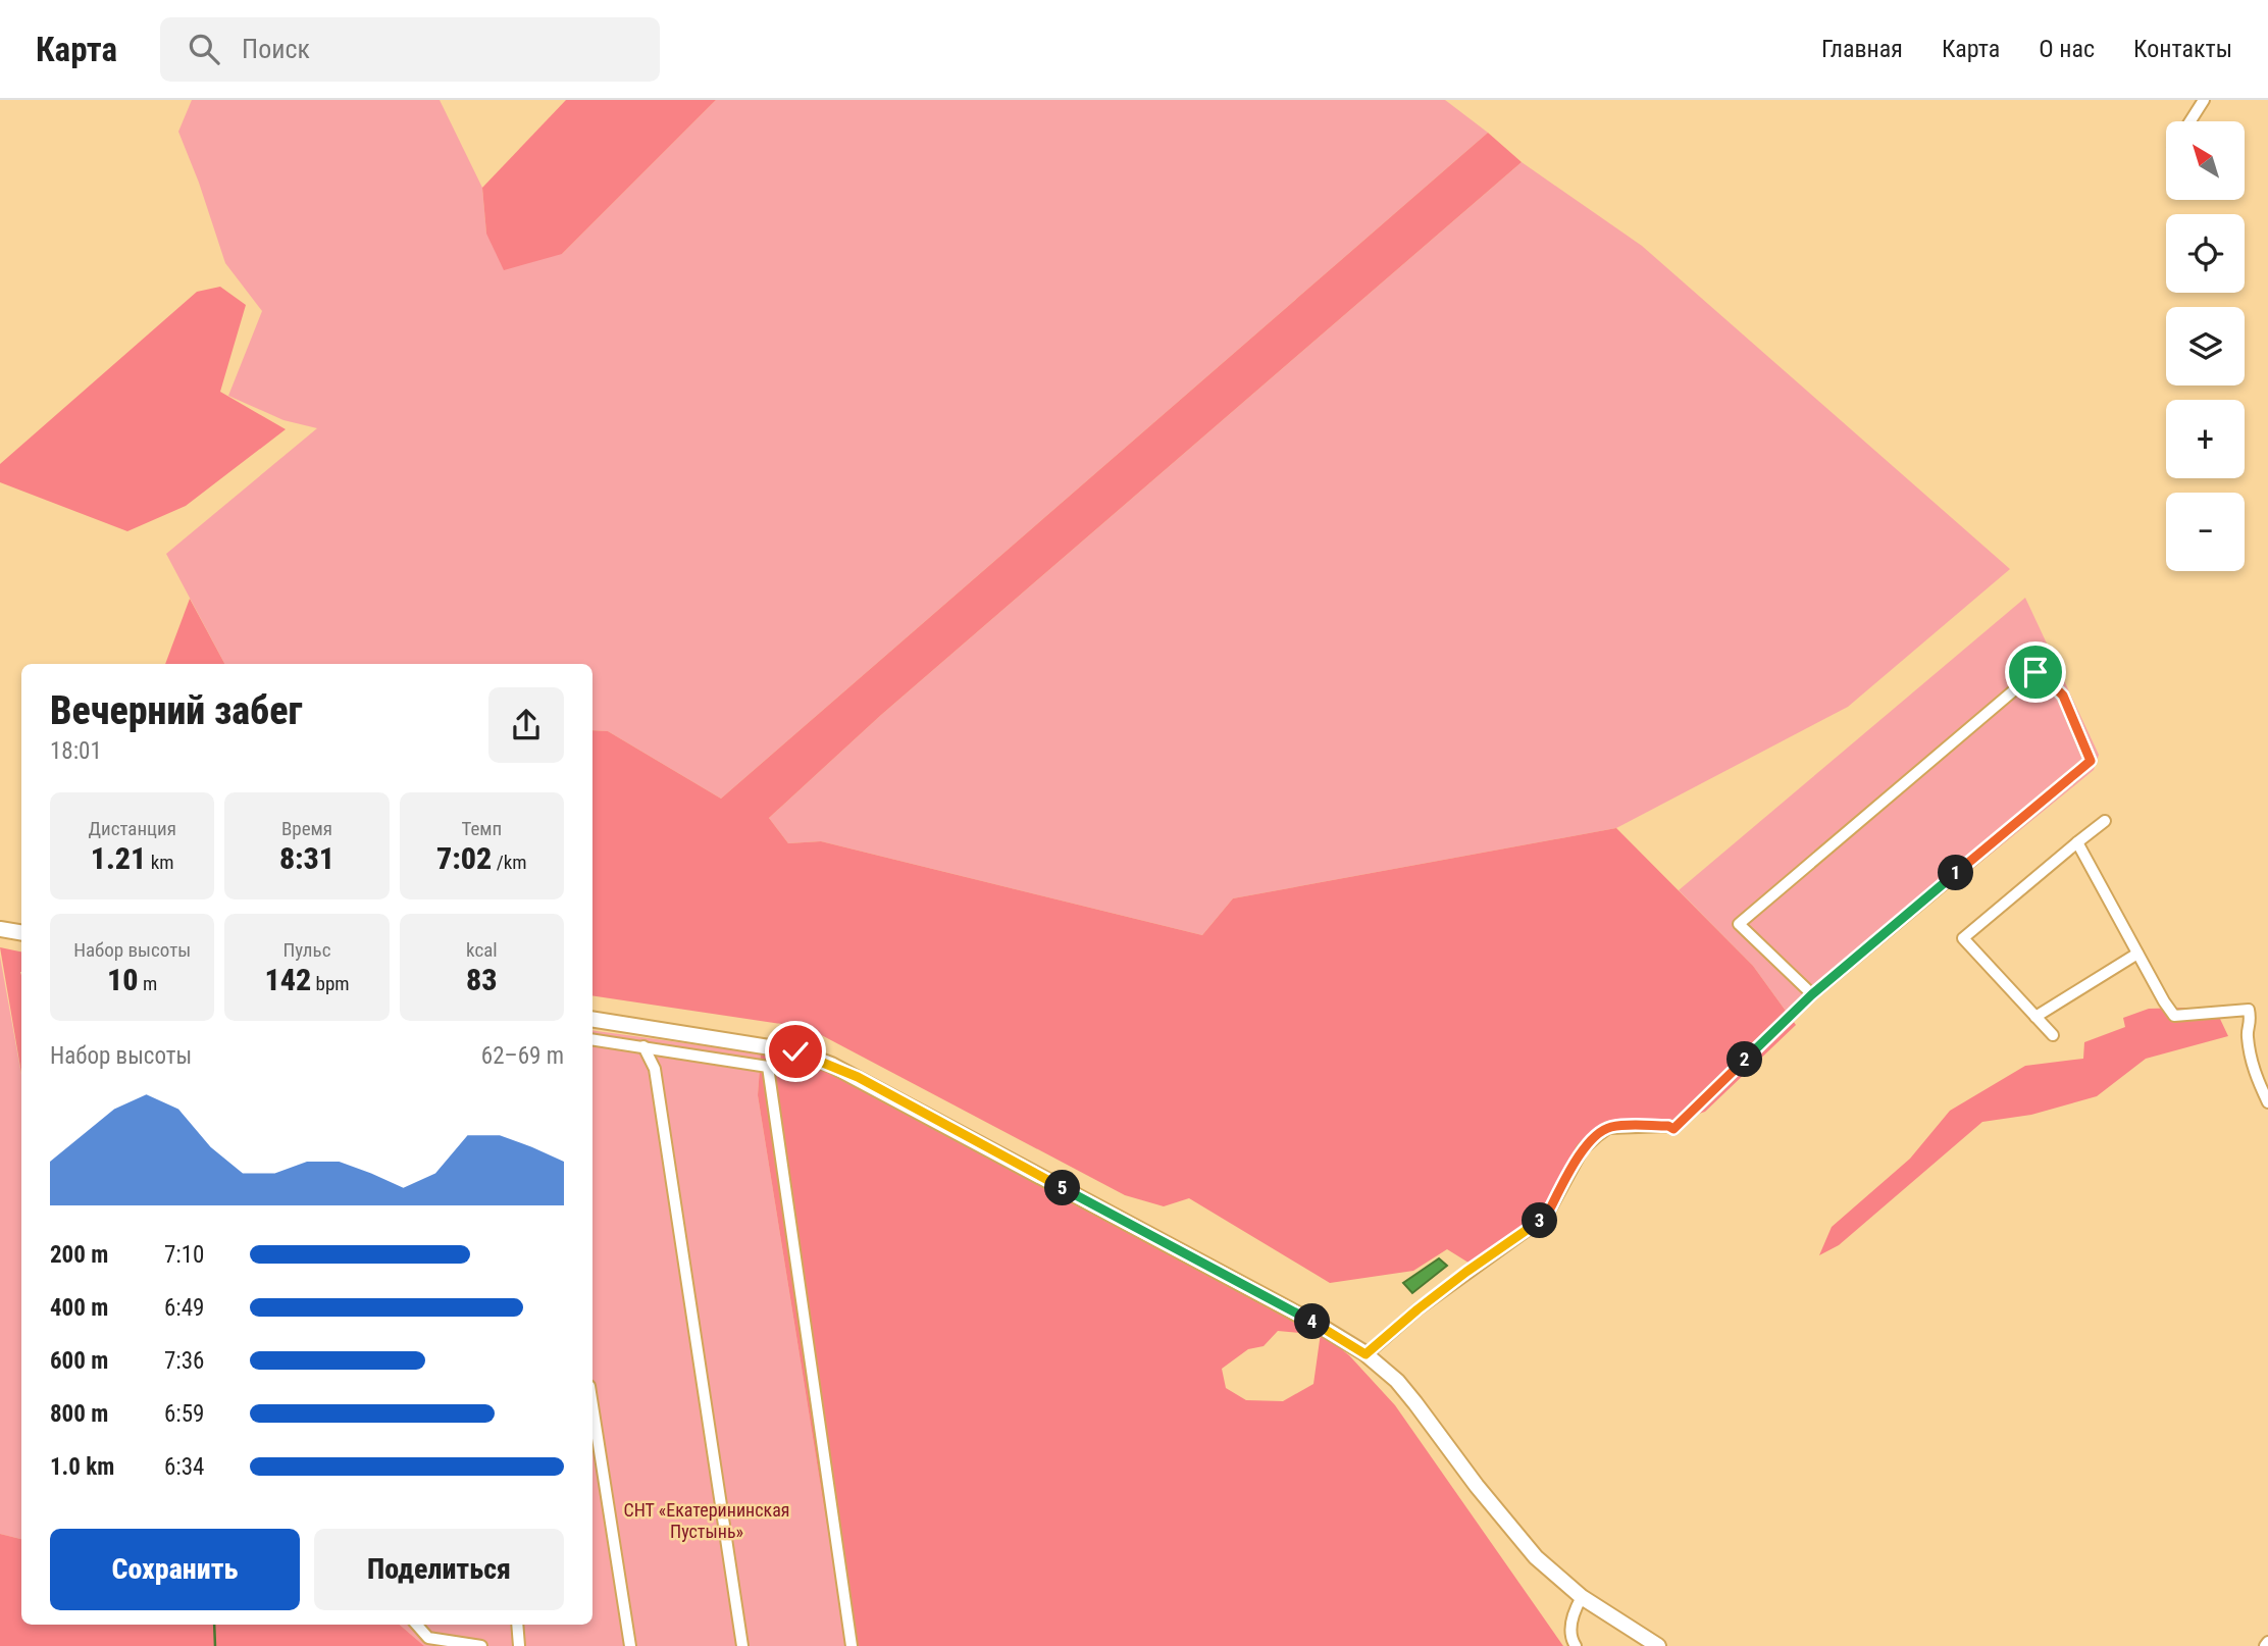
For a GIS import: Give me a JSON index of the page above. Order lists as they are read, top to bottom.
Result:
{
  "parks": ["СНТ «Екатерининская Пустынь»"],
  "north": "top left",
  "page": {
    "header": "Карта",
    "search": "Поиск",
    "nav": [
      "Главная",
      "Карта",
      "О нас",
      "Контакты"
    ],
    "map_buttons": ["+", "−"],
    "heading": ["Вечерний забег", "18:01"],
    "stats": [
      ["Дистанция", "1.21 km"],
      ["Время", "8:31"],
      ["Темп", "7:02 /km"],
      ["Набор высоты", "10 m"],
      ["Пульс", "142 bpm"],
      ["kcal", "83"]
    ],
    "pins": [
      "1",
      "2",
      "5",
      "3",
      "4"
    ],
    "chart": ["Набор высоты", "62–69 m"],
    "list": [
      {
        "name": "200 m",
        "note": "7:10"
      },
      {
        "name": "400 m",
        "note": "6:49"
      },
      {
        "name": "600 m",
        "note": "7:36"
      },
      {
        "name": "800 m",
        "note": "6:59"
      },
      {
        "name": "1.0 km",
        "note": "6:34"
      }
    ],
    "buttons": ["Сохранить", "Поделиться"]
  }
}
